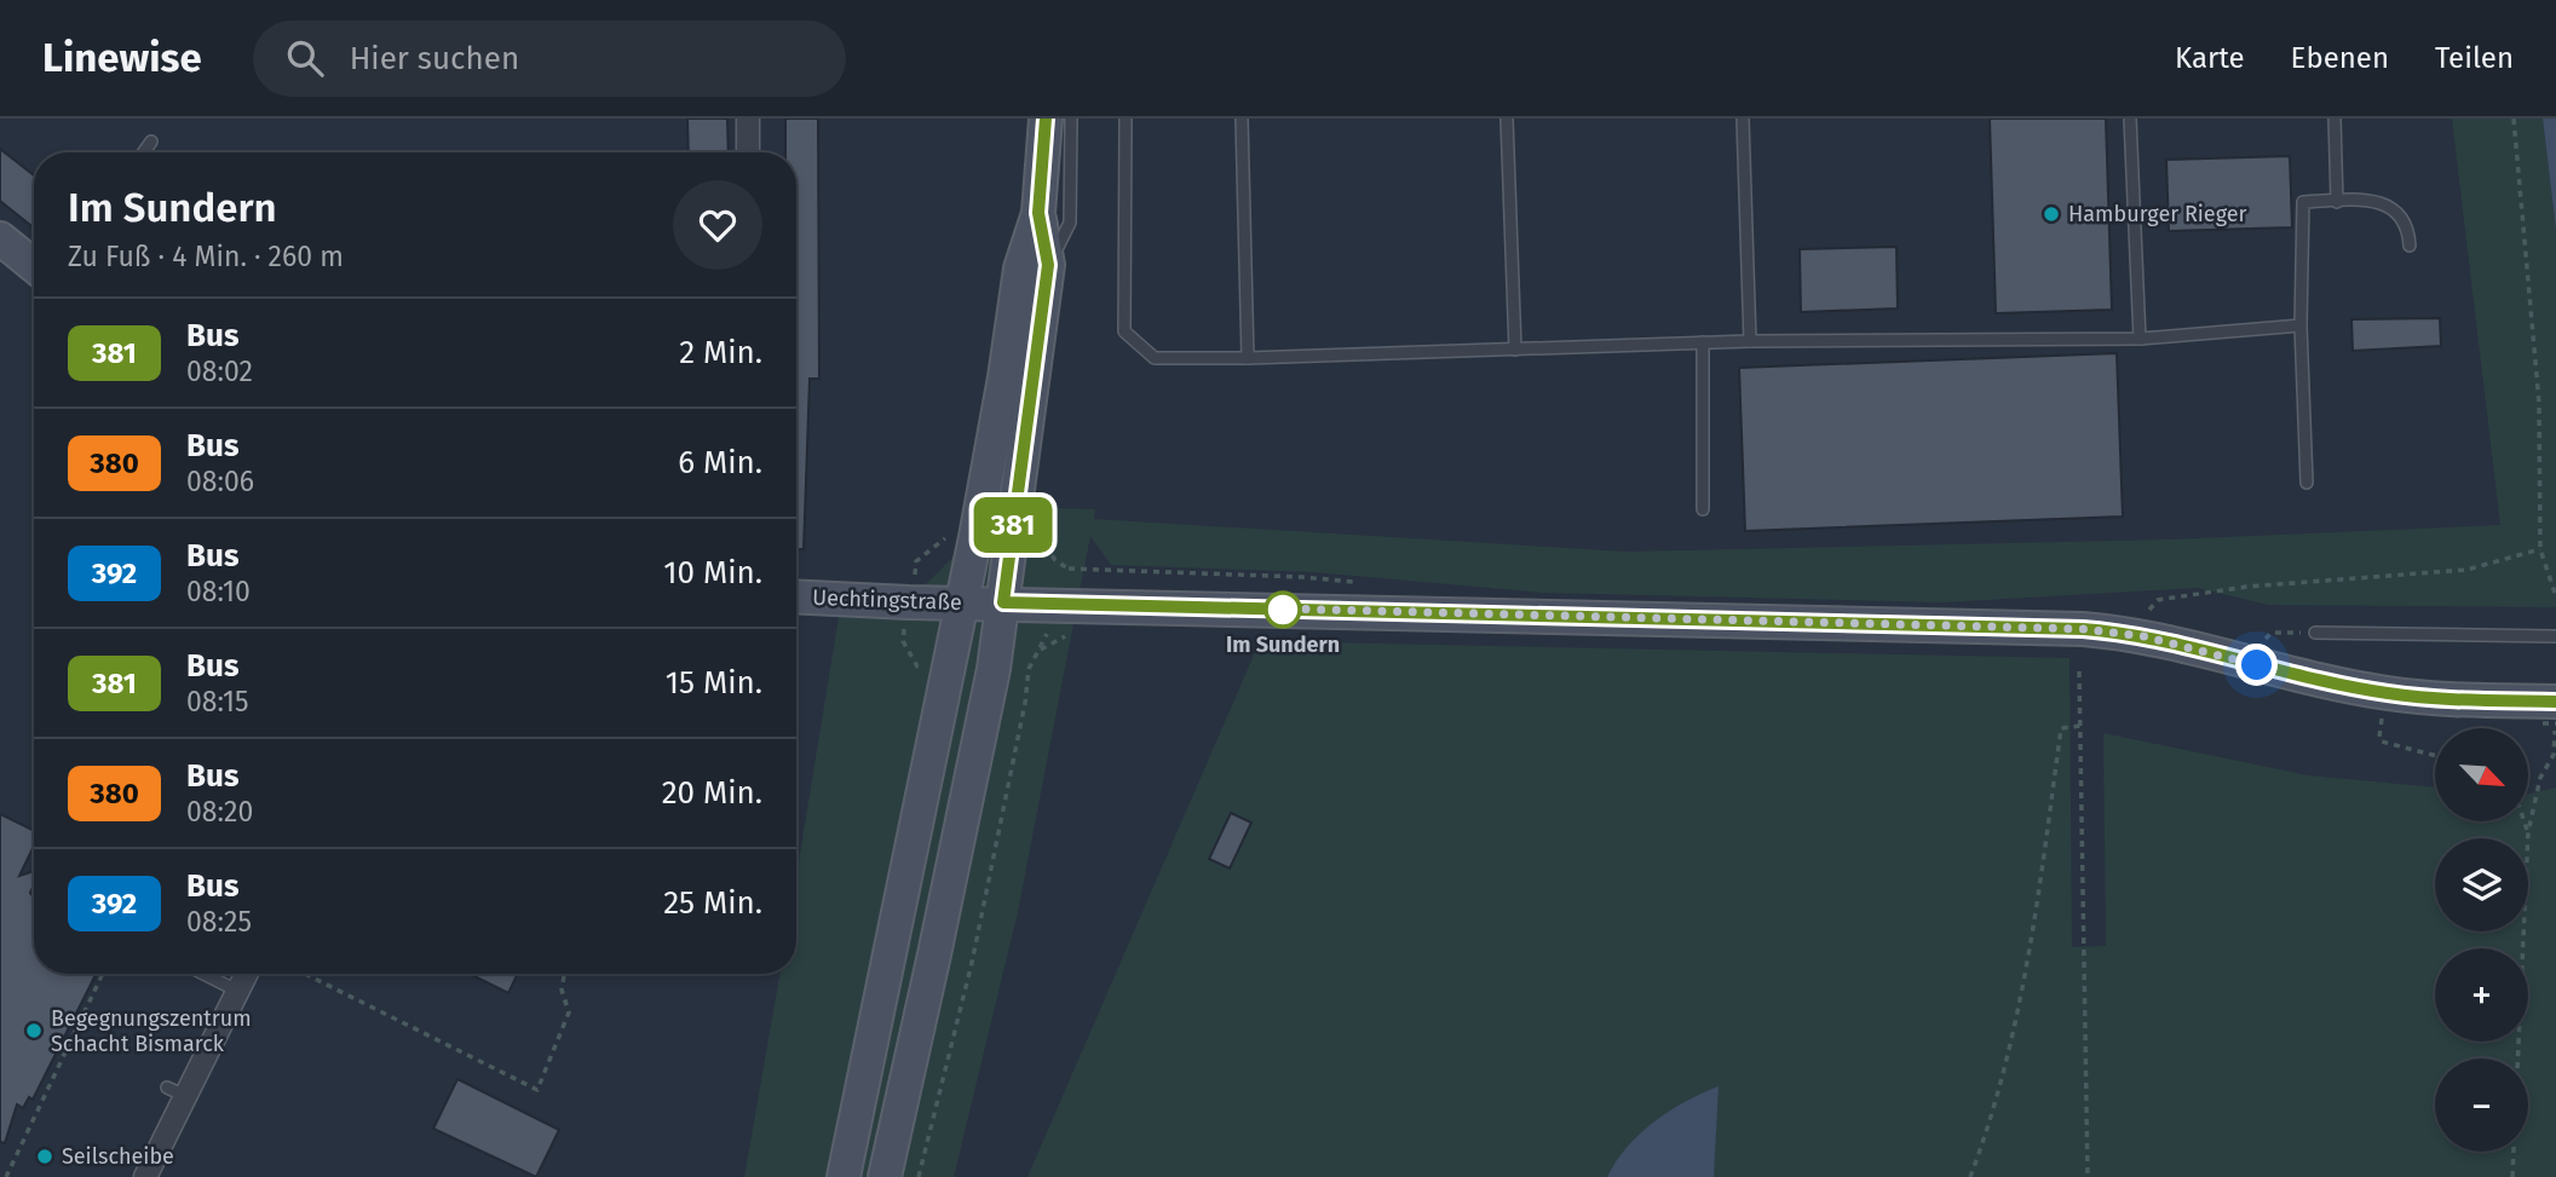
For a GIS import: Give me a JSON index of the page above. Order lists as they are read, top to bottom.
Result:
{
  "streets": {
    "main road": ["Uechtingstraße"]
  },
  "places": [
    "Hamburger Rieger",
    "Im Sundern",
    "Begegnungszentrum Schacht Bismarck",
    "Seilscheibe"
  ],
  "lines": ["bus line 381"],
  "north": "bottom right",
  "page": {
    "header": "Linewise",
    "search": "Hier suchen",
    "nav": ["Karte", "Ebenen", "Teilen"],
    "on_map": "381",
    "heading": ["Im Sundern", "Zu Fuß · 4 Min. · 260 m"],
    "list": [
      {
        "mark": "381",
        "name": "Bus",
        "note": "08:02",
        "value": "2 Min."
      },
      {
        "mark": "380",
        "name": "Bus",
        "note": "08:06",
        "value": "6 Min."
      },
      {
        "mark": "392",
        "name": "Bus",
        "note": "08:10",
        "value": "10 Min."
      },
      {
        "mark": "381",
        "name": "Bus",
        "note": "08:15",
        "value": "15 Min."
      },
      {
        "mark": "380",
        "name": "Bus",
        "note": "08:20",
        "value": "20 Min."
      },
      {
        "mark": "392",
        "name": "Bus",
        "note": "08:25",
        "value": "25 Min."
      }
    ],
    "map_buttons": ["+", "−"]
  }
}
